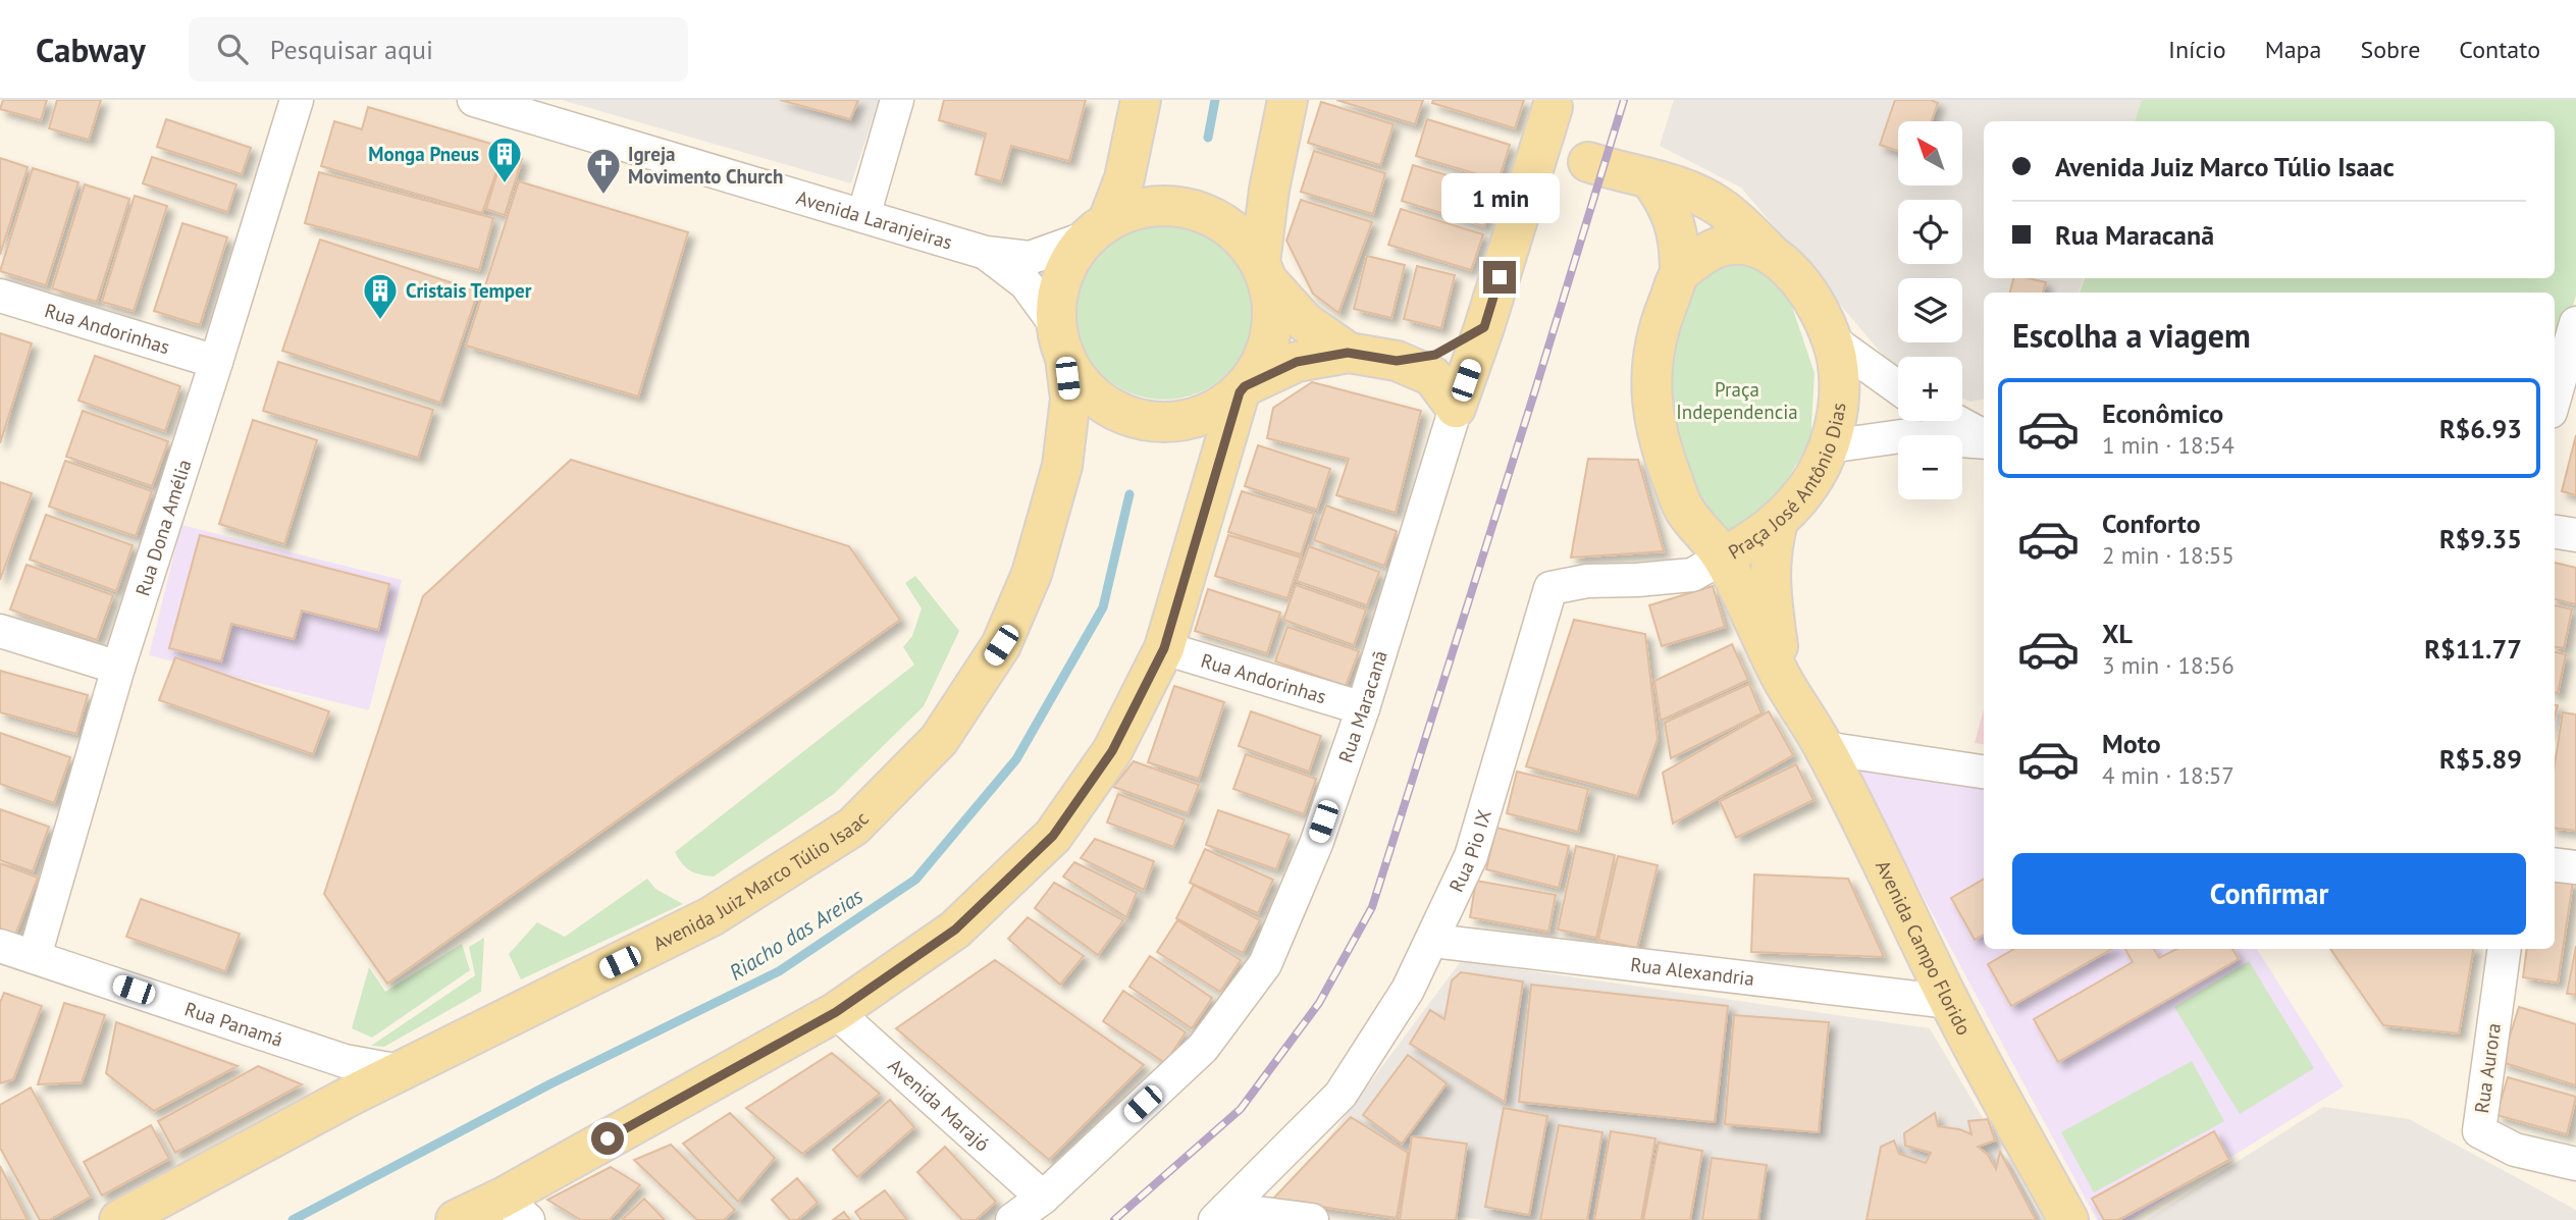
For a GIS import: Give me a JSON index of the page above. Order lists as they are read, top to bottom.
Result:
{
  "streets": {
    "main road": [
      "Praça José Antônio Dias",
      "Rua Maracanã",
      "Avenida Juiz Marco Túlio Isaac",
      "Avenida Campo Florido"
    ],
    "street": [
      "Avenida Laranjeiras",
      "Rua Andorinhas",
      "Rua Dona Amélia",
      "Rua Pio IX",
      "Rua Alexandria",
      "Rua Panamá",
      "Rua Aurora",
      "Avenida Marajó"
    ]
  },
  "crossings": [
    ["Avenida Laranjeiras", "Avenida Juiz Marco Túlio Isaac"],
    ["Rua Andorinhas", "Rua Dona Amélia"],
    ["Rua Andorinhas", "Rua Maracanã"],
    ["Praça José Antônio Dias", "Rua Pio IX"],
    ["Praça José Antônio Dias", "Avenida Campo Florido"],
    ["Rua Dona Amélia", "Rua Panamá"],
    ["Rua Maracanã", "Avenida Marajó"],
    ["Rua Pio IX", "Avenida Campo Florido"],
    ["Rua Pio IX", "Rua Alexandria"],
    ["Avenida Juiz Marco Túlio Isaac", "Rua Panamá"],
    ["Avenida Campo Florido", "Rua Alexandria"]
  ],
  "water": ["Riacho das Areias"],
  "parks": ["Praça Independencia"],
  "places": {
    "building": ["Monga Pneus", "Cristais Temper"],
    "church": ["Igreja Movimento Church"]
  },
  "north": "top left",
  "page": {
    "header": "Cabway",
    "search": "Pesquisar aqui",
    "nav": [
      "Início",
      "Mapa",
      "Sobre",
      "Contato"
    ],
    "map_buttons": ["+", "−"],
    "banner": ["Avenida Juiz Marco Túlio Isaac", "Rua Maracanã"],
    "bubble": "1 min",
    "heading": "Escolha a viagem",
    "list": [
      {
        "name": "Econômico",
        "note": "1 min · 18:54",
        "value": "R$6.93"
      },
      {
        "name": "Conforto",
        "note": "2 min · 18:55",
        "value": "R$9.35"
      },
      {
        "name": "XL",
        "note": "3 min · 18:56",
        "value": "R$11.77"
      },
      {
        "name": "Moto",
        "note": "4 min · 18:57",
        "value": "R$5.89"
      }
    ],
    "buttons": "Confirmar"
  }
}
